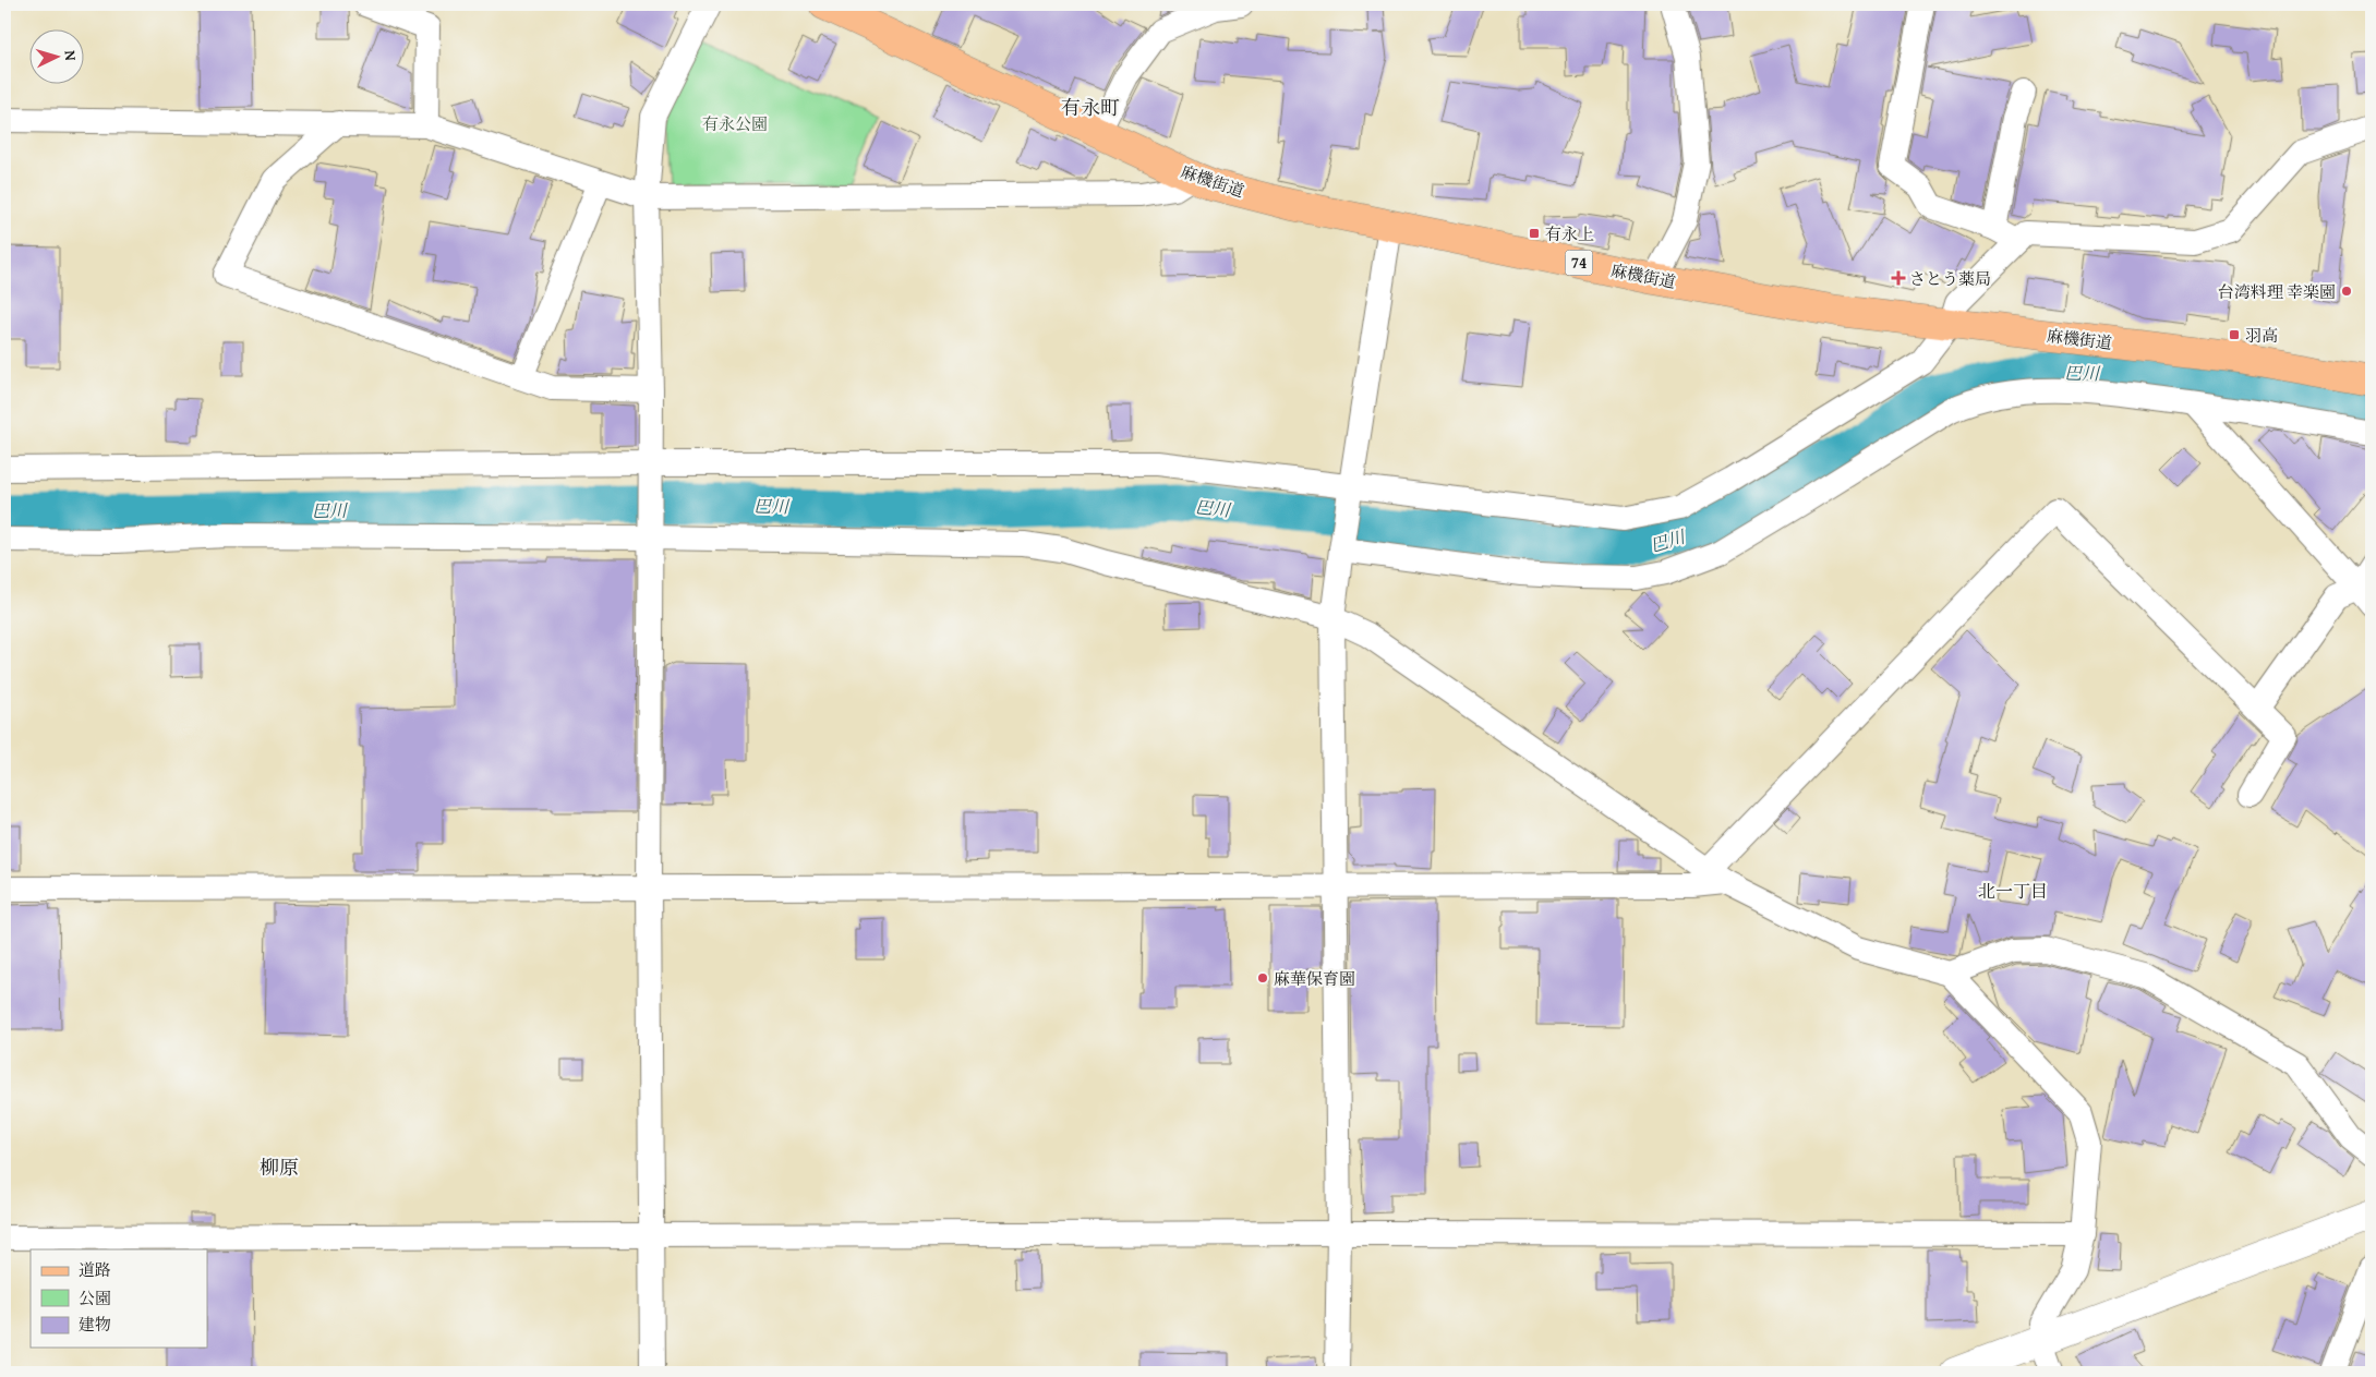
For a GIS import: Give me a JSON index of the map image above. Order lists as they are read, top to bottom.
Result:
{
  "streets": {
    "main road": ["麻機街道", "74"]
  },
  "districts": ["有永町", "北一丁目", "柳原"],
  "water": ["巴川"],
  "parks": ["有永公園"],
  "places": {
    "transit": ["有永上", "羽高"],
    "health": ["さとう薬局"],
    "other": ["台湾料理 幸楽園", "麻華保育園"]
  },
  "legend": ["道路", "公園", "建物"],
  "north": "right"
}
